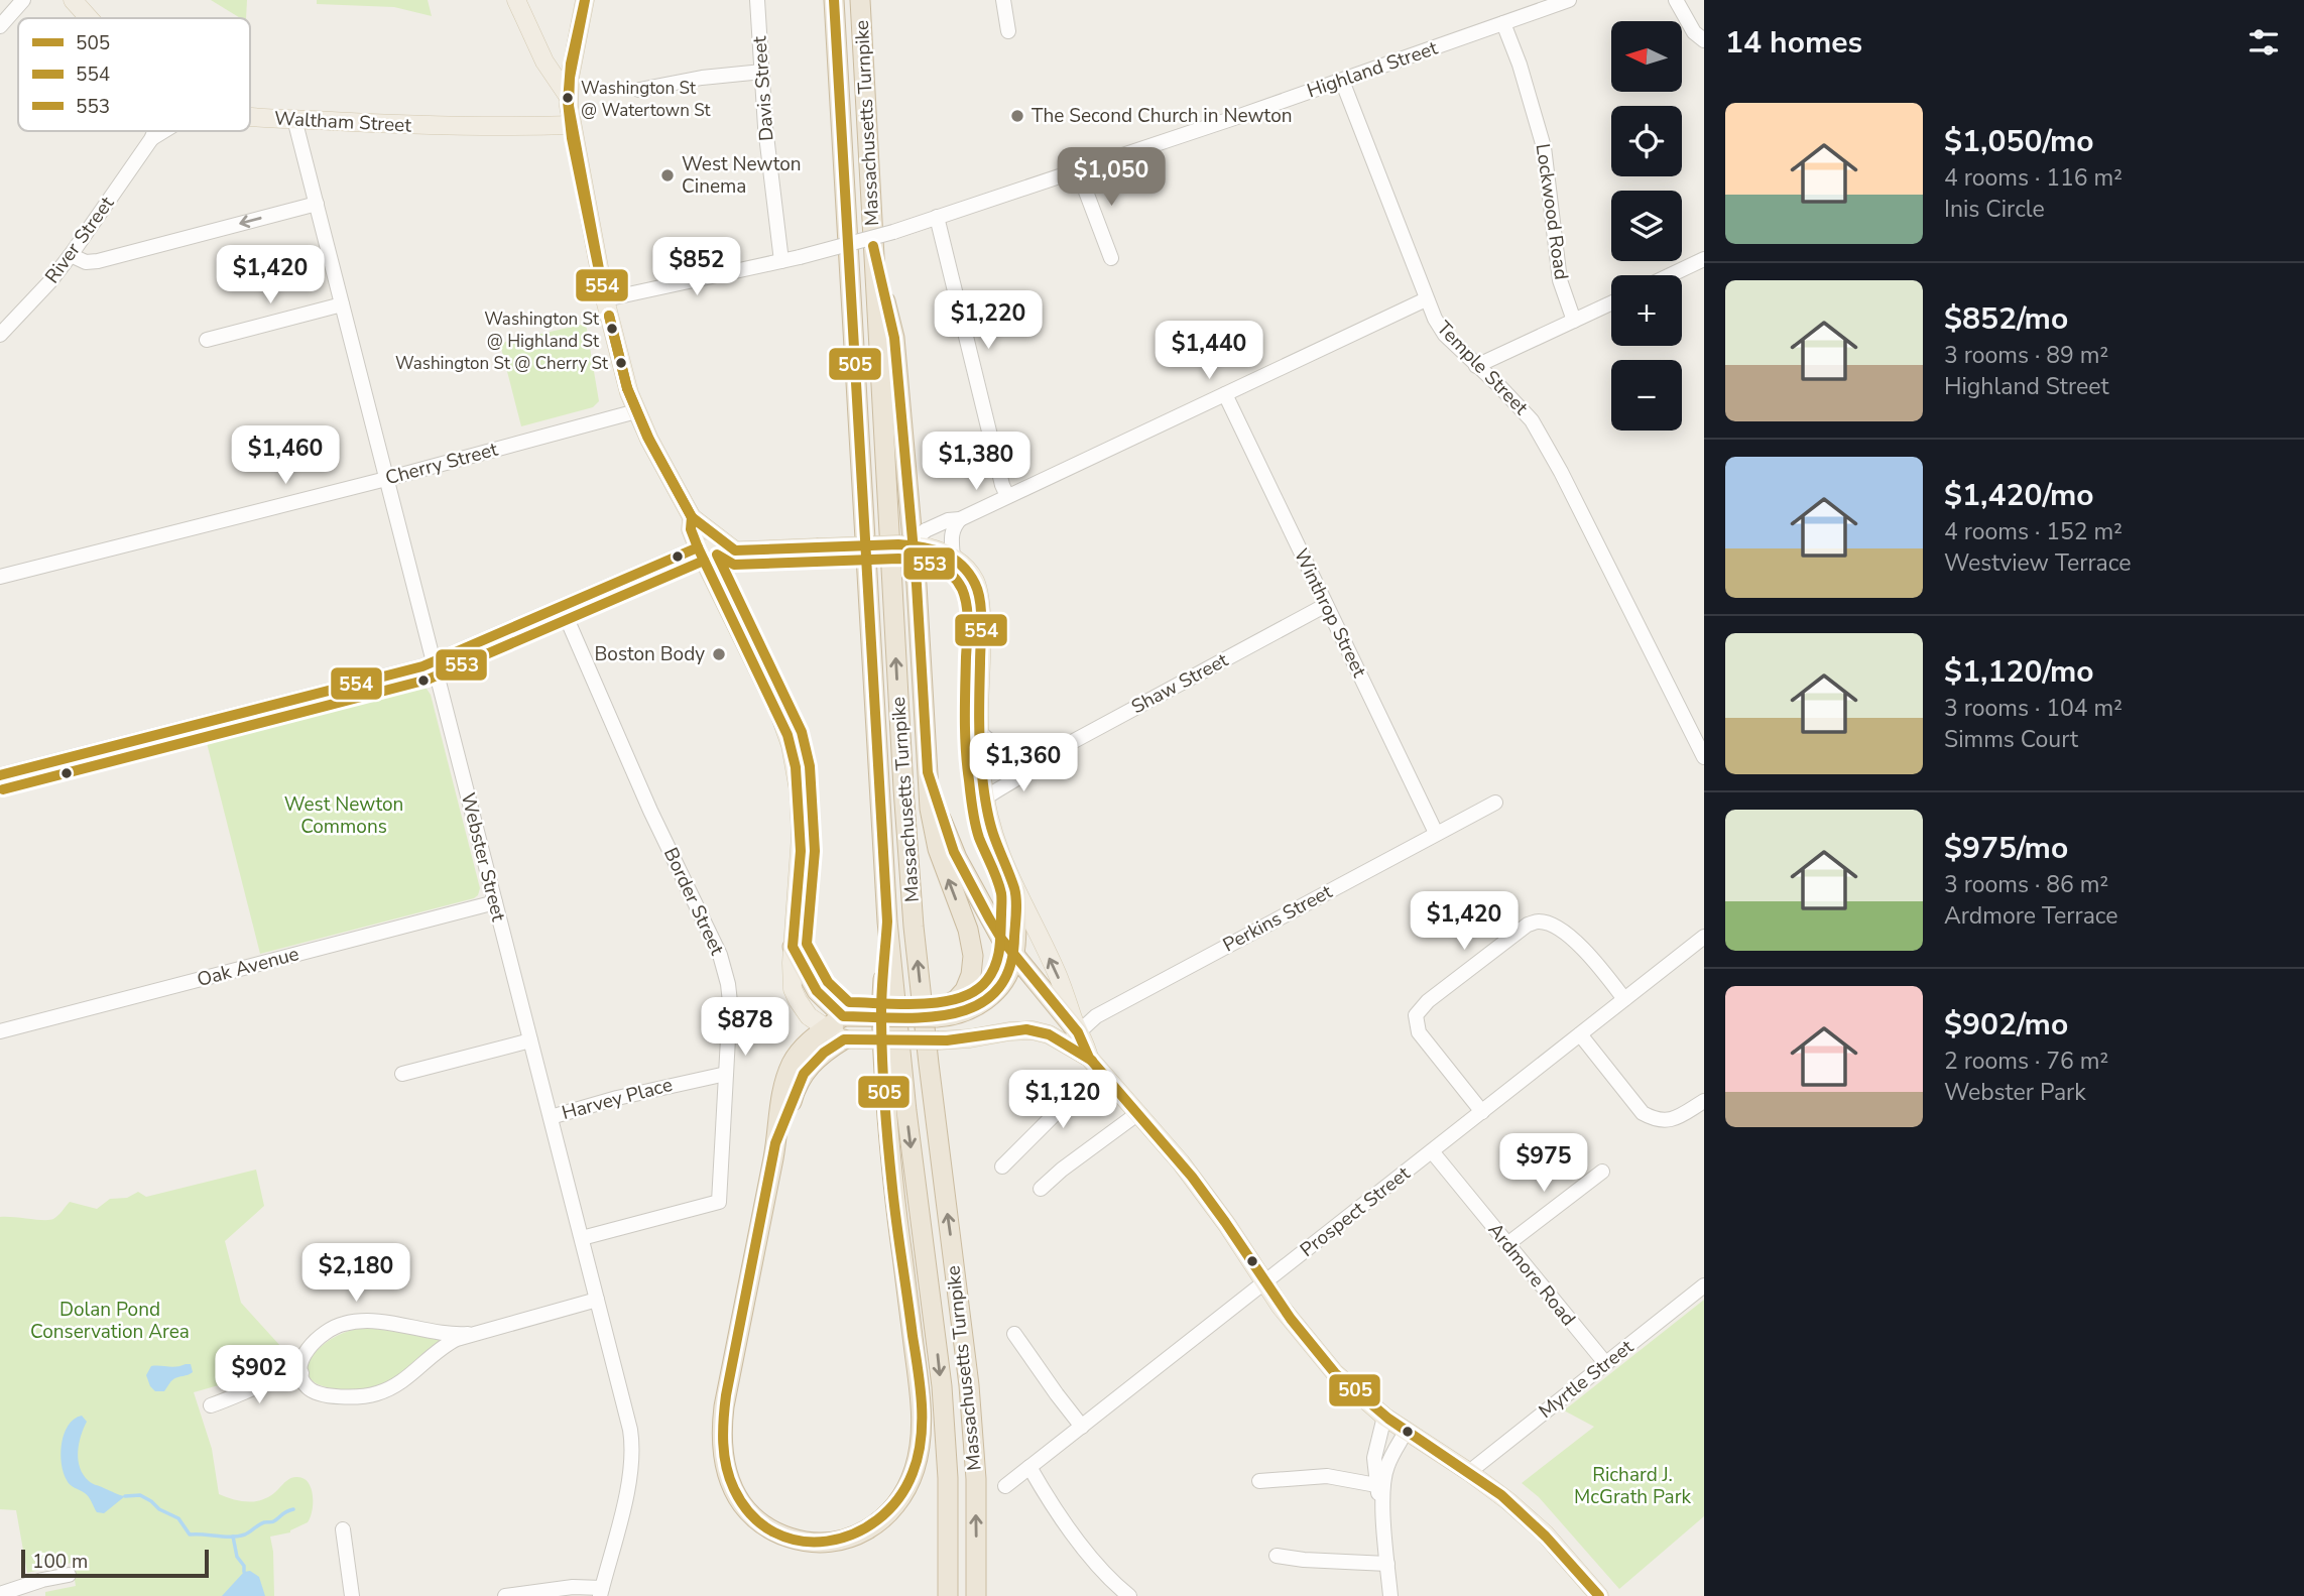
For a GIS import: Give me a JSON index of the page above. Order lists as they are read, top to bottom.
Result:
{
  "streets": {
    "highway": ["Massachusetts Turnpike"],
    "main road": ["Waltham Street"],
    "street": [
      "Highland Street",
      "Davis Street",
      "Lockwood Road",
      "River Street",
      "Temple Street",
      "Cherry Street",
      "Winthrop Street",
      "Shaw Street",
      "Webster Street",
      "Border Street",
      "Perkins Street",
      "Oak Avenue",
      "Harvey Place",
      "Prospect Street",
      "Ardmore Road",
      "Myrtle Street"
    ]
  },
  "crossings": [
    ["Highland Street", "Davis Street"],
    ["Highland Street", "Lockwood Road"],
    ["Highland Street", "Temple Street"],
    ["Waltham Street", "Webster Street"],
    ["Cherry Street", "Webster Street"],
    ["Winthrop Street", "Shaw Street"],
    ["Winthrop Street", "Perkins Street"],
    ["Webster Street", "Border Street"],
    ["Webster Street", "Oak Avenue"],
    ["Webster Street", "Harvey Place"],
    ["Border Street", "Harvey Place"],
    ["Prospect Street", "Ardmore Road"],
    ["Ardmore Road", "Myrtle Street"]
  ],
  "parks": ["West Newton Commons", "Dolan Pond Conservation Area", "Richard J. McGrath Park"],
  "places": [
    "Washington St @ Watertown St",
    "The Second Church in Newton",
    "West Newton Cinema",
    "Washington St @ Highland St",
    "Washington St @ Cherry St",
    "Boston Body"
  ],
  "lines": ["transit line 505", "transit line 554", "transit line 553"],
  "legend": ["505", "554", "553"],
  "scale_bar": "100 m",
  "north": "left",
  "page": {
    "heading": "14 homes",
    "map_buttons": ["+", "−"],
    "list": [
      {
        "name": "$1,050/mo",
        "note": "4 rooms · 116 m² · Inis Circle"
      },
      {
        "name": "$852/mo",
        "note": "3 rooms · 89 m² · Highland Street"
      },
      {
        "name": "$1,420/mo",
        "note": "4 rooms · 152 m² · Westview Terrace"
      },
      {
        "name": "$1,120/mo",
        "note": "3 rooms · 104 m² · Simms Court"
      },
      {
        "name": "$975/mo",
        "note": "3 rooms · 86 m² · Ardmore Terrace"
      },
      {
        "name": "$902/mo",
        "note": "2 rooms · 76 m² · Webster Park"
      }
    ],
    "price": [
      "$1,050",
      "$852",
      "$1,420",
      "$1,220",
      "$1,440",
      "$1,460",
      "$1,380",
      "$1,360",
      "$1,420",
      "$878",
      "$1,120",
      "$975",
      "$2,180",
      "$902"
    ],
    "scale": "100 m"
  }
}
